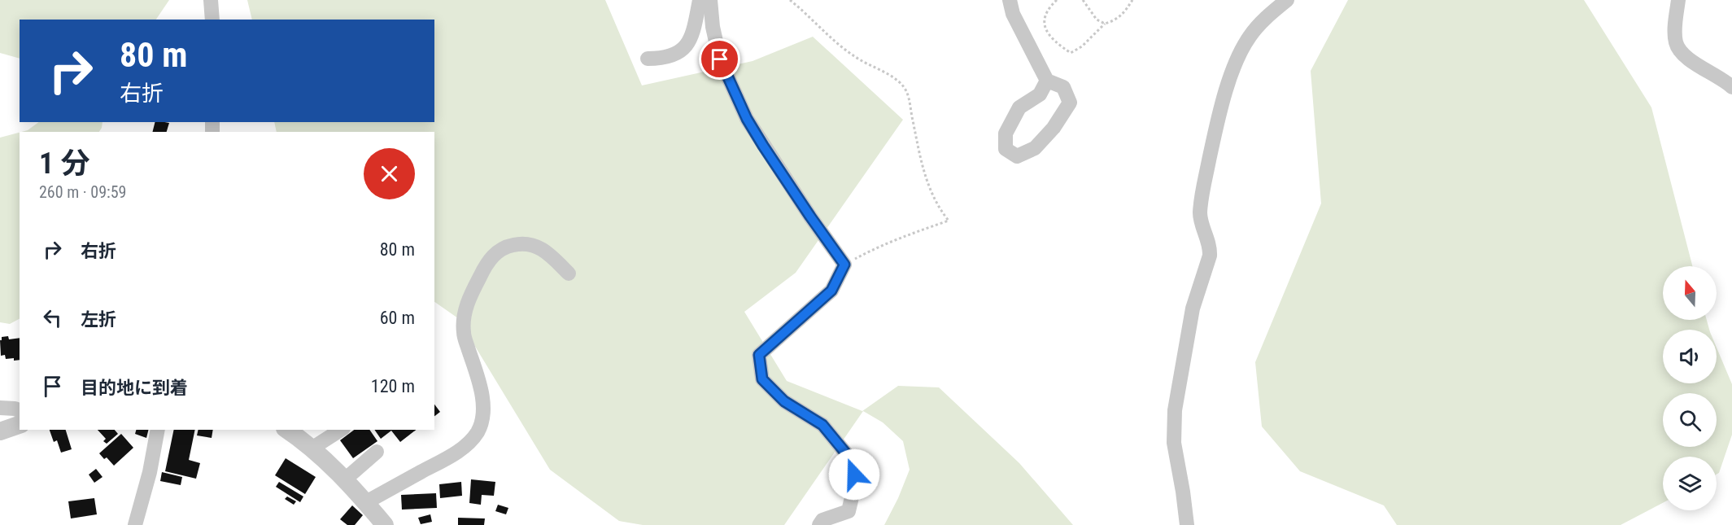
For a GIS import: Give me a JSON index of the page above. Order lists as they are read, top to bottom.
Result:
{
  "north": "top",
  "page": {
    "turn": ["80 m", "右折"],
    "heading": ["1 分", "260 m · 09:59"],
    "list": [
      {
        "name": "右折",
        "value": "80 m"
      },
      {
        "name": "左折",
        "value": "60 m"
      },
      {
        "name": "目的地に到着",
        "value": "120 m"
      }
    ]
  }
}
